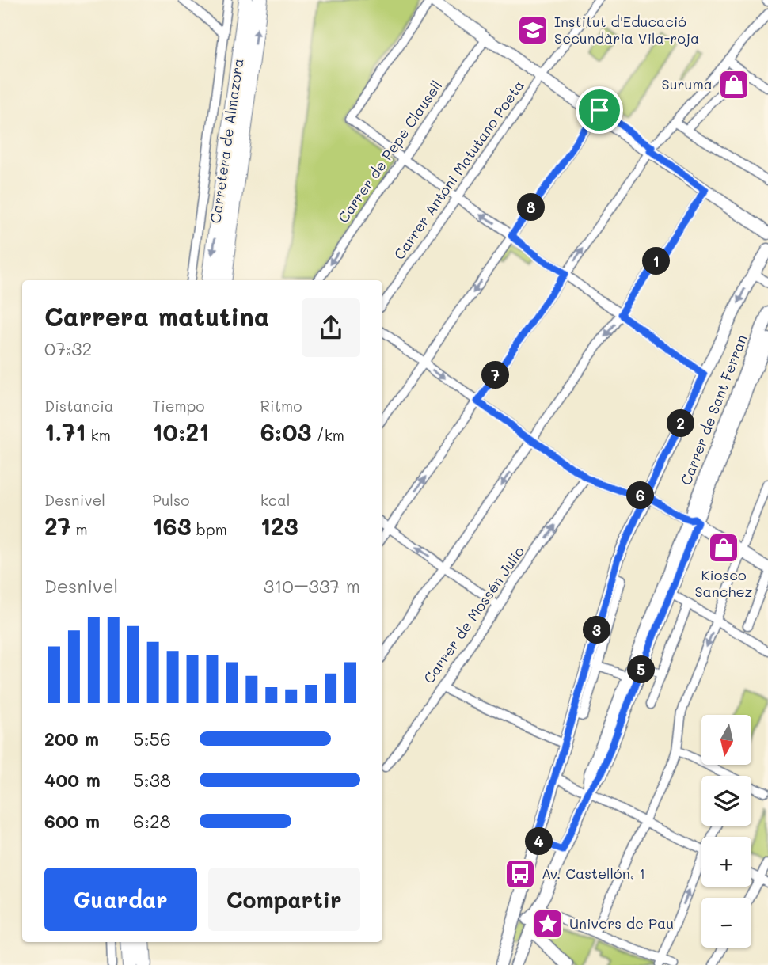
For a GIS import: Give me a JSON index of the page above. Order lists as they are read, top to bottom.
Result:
{
  "streets": {
    "main road": ["Carretera de Almazora"],
    "street": [
      "Carrer de Pepe Clausell",
      "Carrer Antoni Matutano Poeta",
      "Carrer de Sant Ferran",
      "Carrer de Mossén Julio"
    ]
  },
  "one_way": ["Carrer de Pepe Clausell"],
  "places": {
    "school or university": ["Institut d'Educació Secundària Vila-roja"],
    "shop": ["Suruma", "Kiosco Sanchez"],
    "bus stop": ["Av. Castellón, 1"],
    "place": ["Univers de Pau"]
  },
  "north": "bottom",
  "page": {
    "pins": [
      "8",
      "1",
      "7",
      "2",
      "6",
      "3",
      "5",
      "4"
    ],
    "heading": ["Carrera matutina", "07:32"],
    "stats": [
      ["Distancia", "1.71 km"],
      ["Tiempo", "10:21"],
      ["Ritmo", "6:03 /km"],
      ["Desnivel", "27 m"],
      ["Pulso", "163 bpm"],
      ["kcal", "123"]
    ],
    "chart": ["Desnivel", "310–337 m"],
    "map_buttons": ["+", "−"],
    "list": [
      {
        "name": "200 m",
        "note": "5:56"
      },
      {
        "name": "400 m",
        "note": "5:38"
      },
      {
        "name": "600 m",
        "note": "6:28"
      }
    ],
    "buttons": ["Guardar", "Compartir"]
  }
}
